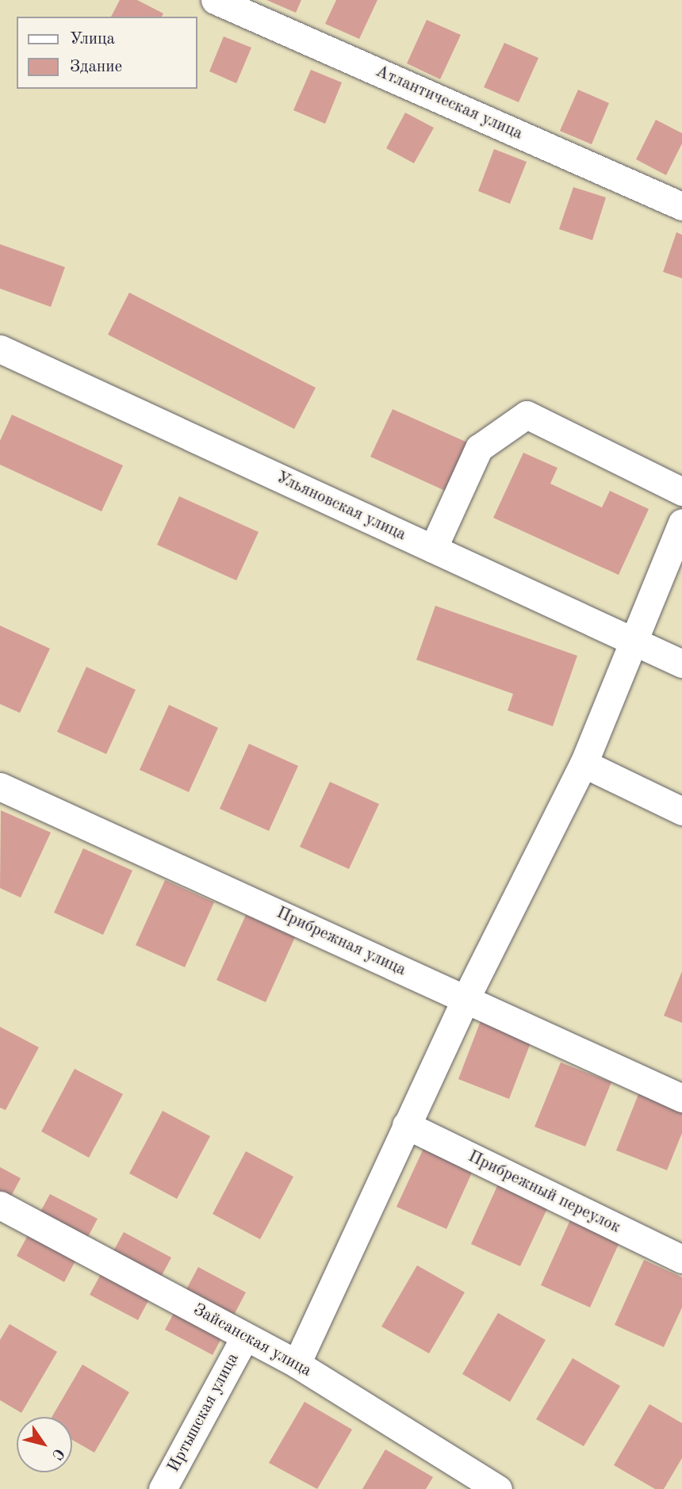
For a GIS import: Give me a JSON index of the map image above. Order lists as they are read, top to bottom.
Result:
{
  "streets": {
    "street": [
      "Атлантическая улица",
      "Ульяновская улица",
      "Прибрежная улица",
      "Прибрежный переулок",
      "Зайсанская улица",
      "Иртышская улица"
    ]
  },
  "crossings": [
    ["Зайсанская улица", "Иртышская улица"]
  ],
  "legend": ["Улица", "Здание"],
  "north": "bottom right"
}
